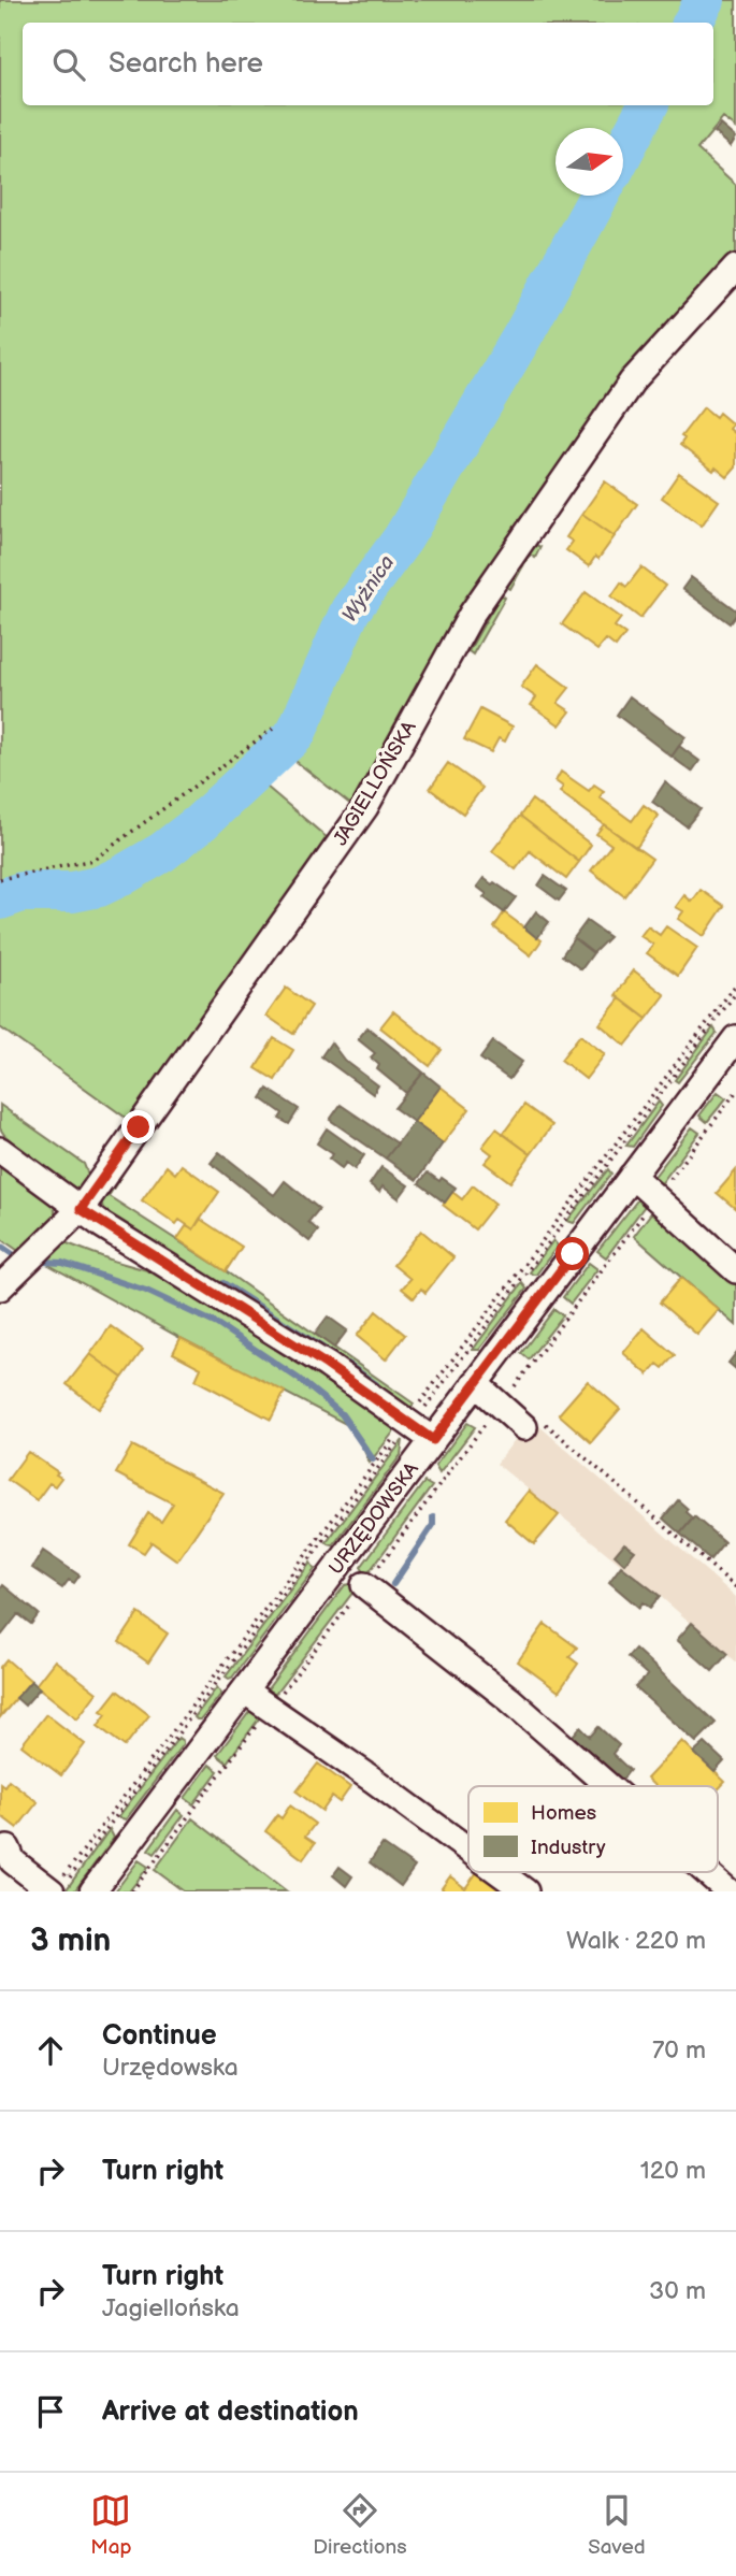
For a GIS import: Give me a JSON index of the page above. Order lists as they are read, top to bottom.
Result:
{
  "streets": {
    "street": ["JAGIELLOŃSKA", "URZĘDOWSKA"]
  },
  "water": ["Wyżnica"],
  "legend": ["Homes", "Industry"],
  "north": "right",
  "page": {
    "search": "Search here",
    "heading": ["3 min", "Walk · 220 m"],
    "list": [
      ["Continue", "Urzędowska", "70 m"],
      ["Turn right", "120 m"],
      ["Turn right", "Jagiellońska", "30 m"],
      "Arrive at destination"
    ],
    "nav": ["Map", "Directions", "Saved"]
  }
}
